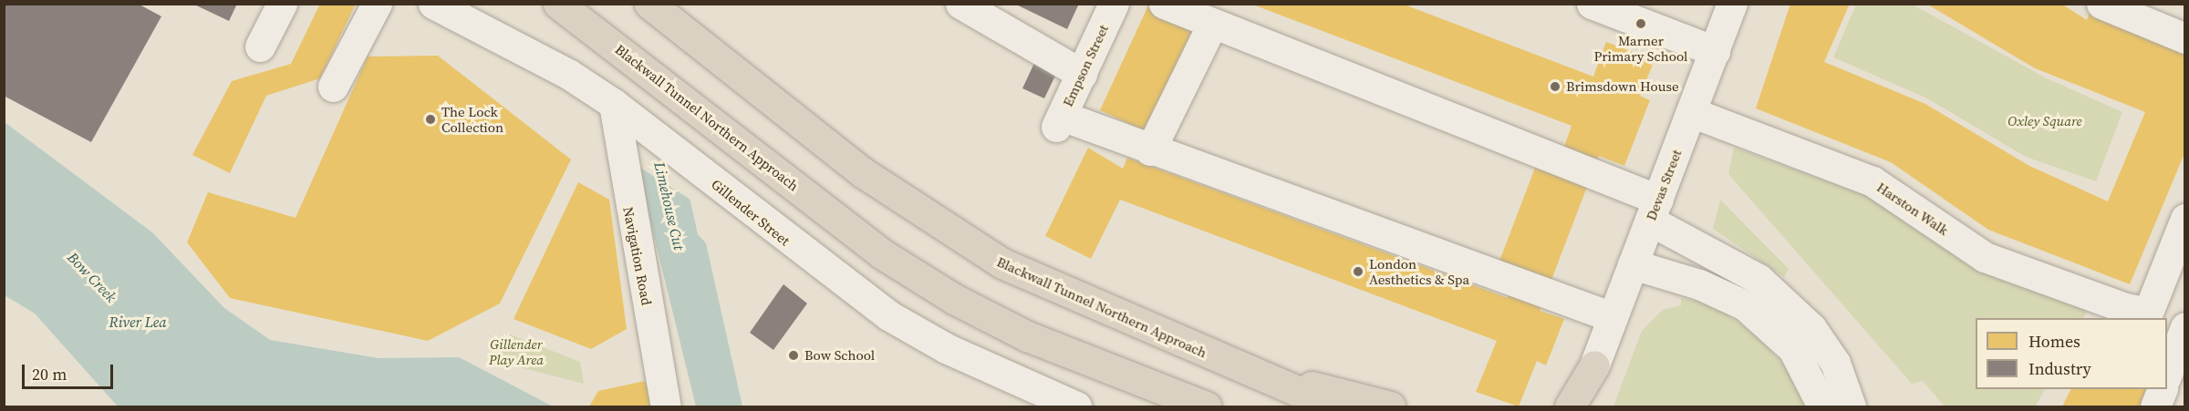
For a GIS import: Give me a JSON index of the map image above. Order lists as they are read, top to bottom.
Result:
{
  "streets": {
    "highway": ["Blackwall Tunnel Northern Approach"],
    "street": [
      "Empson Street",
      "Devas Street",
      "Harston Walk",
      "Gillender Street",
      "Navigation Road"
    ]
  },
  "crossings": [
    ["Devas Street", "Harston Walk"],
    ["Gillender Street", "Navigation Road"]
  ],
  "water": ["Limehouse Cut", "Bow Creek", "River Lea"],
  "parks": ["Oxley Square", "Gillender Play Area"],
  "places": [
    "Marner Primary School",
    "Brimsdown House",
    "The Lock Collection",
    "London Aesthetics & Spa",
    "Bow School"
  ],
  "legend": ["Homes", "Industry"],
  "scale_bar": "20 m"
}
